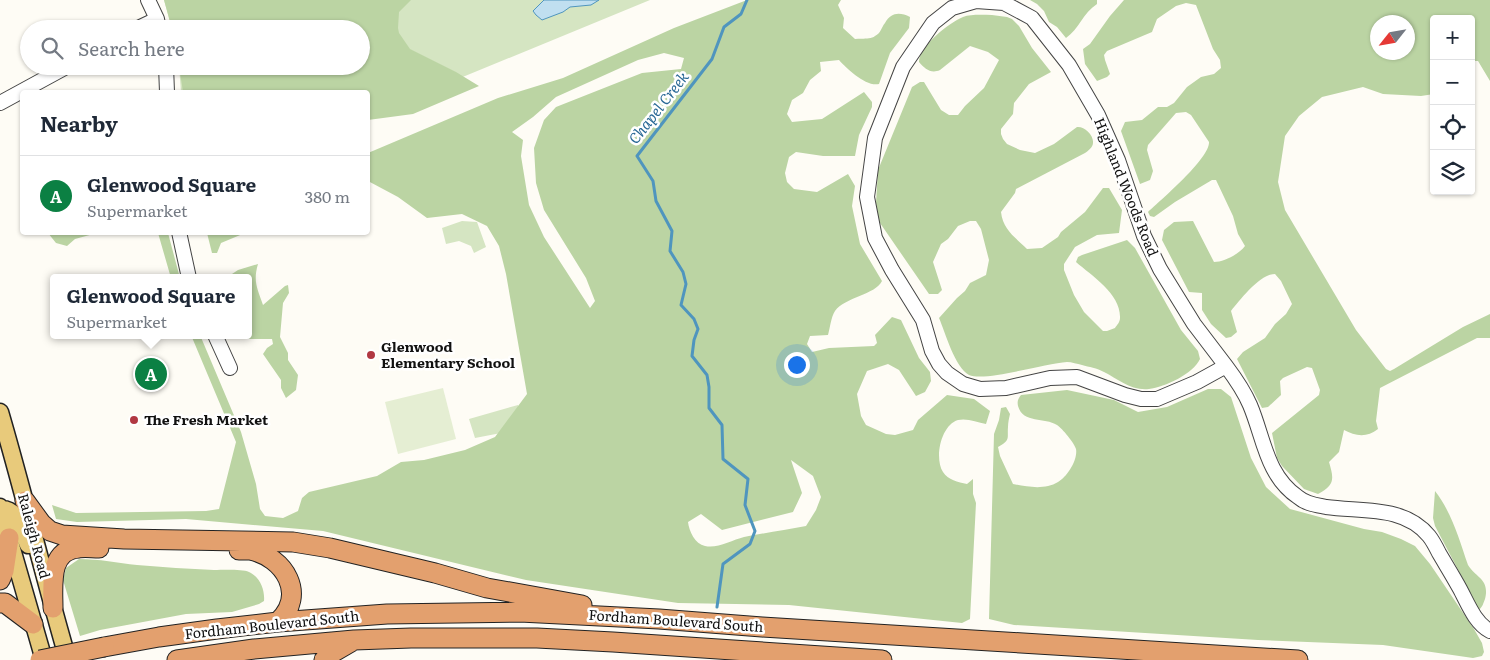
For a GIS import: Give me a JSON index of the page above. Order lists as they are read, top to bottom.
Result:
{
  "streets": {
    "highway": ["Fordham Boulevard South"],
    "main road": ["Raleigh Road"],
    "street": ["Highland Woods Road"]
  },
  "crossings": [
    ["Raleigh Road", "Fordham Boulevard South"]
  ],
  "water": ["Chapel Creek"],
  "places": ["Glenwood Elementary School", "The Fresh Market"],
  "north": "bottom left",
  "page": {
    "map_buttons": ["+", "−"],
    "search": "Search here",
    "heading": "Nearby",
    "list": [
      {
        "mark": "A",
        "name": "Glenwood Square",
        "note": "Supermarket",
        "value": "380 m"
      }
    ],
    "popup": ["Glenwood Square", "Supermarket"],
    "pins": "A"
  }
}
